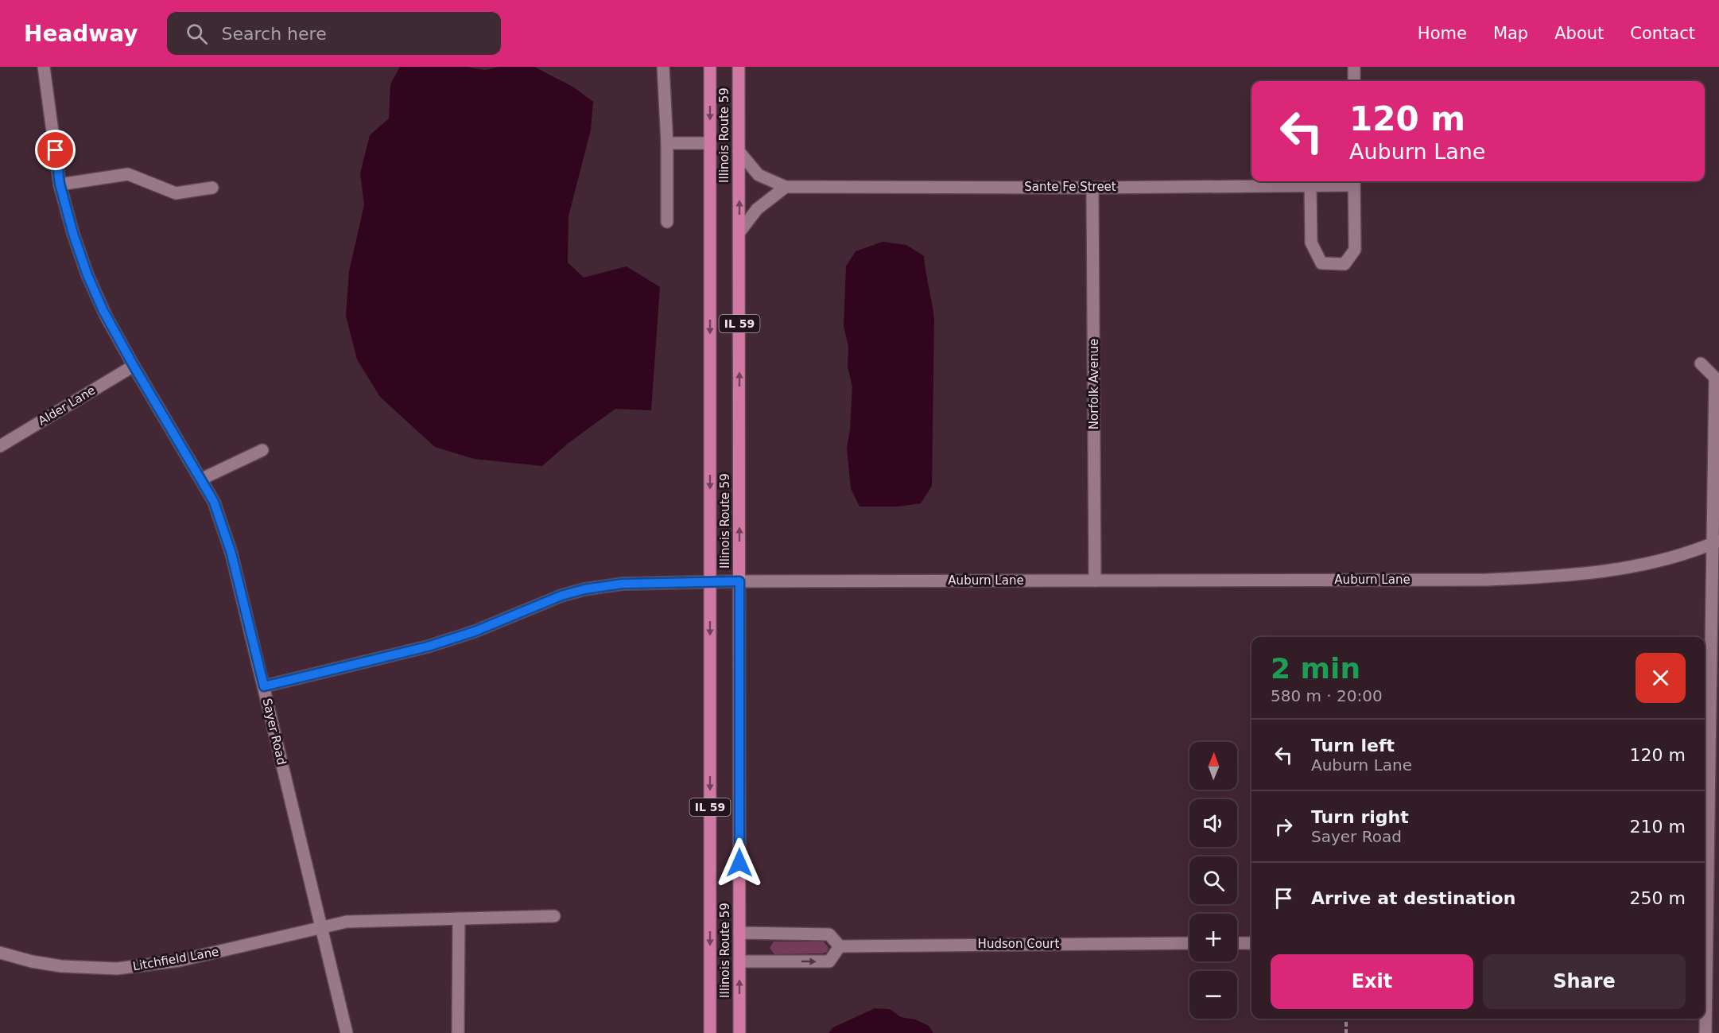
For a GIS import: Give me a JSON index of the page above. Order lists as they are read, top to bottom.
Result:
{
  "streets": {
    "main road": ["Illinois Route 59", "IL 59"],
    "street": [
      "Sante Fe Street",
      "Norfolk Avenue",
      "Alder Lane",
      "Auburn Lane",
      "Sayer Road",
      "Hudson Court",
      "Litchfield Lane"
    ]
  },
  "crossings": [
    ["Illinois Route 59", "Sante Fe Street"],
    ["Illinois Route 59", "Auburn Lane"],
    ["Sante Fe Street", "Norfolk Avenue"],
    ["Norfolk Avenue", "Auburn Lane"],
    ["Alder Lane", "Sayer Road"],
    ["Auburn Lane", "Sayer Road"],
    ["Sayer Road", "Litchfield Lane"]
  ],
  "north": "top",
  "page": {
    "header": "Headway",
    "search": "Search here",
    "nav": [
      "Home",
      "Map",
      "About",
      "Contact"
    ],
    "turn": ["120 m", "Auburn Lane"],
    "heading": ["2 min", "580 m · 20:00"],
    "list": [
      {
        "name": "Turn left",
        "note": "Auburn Lane",
        "value": "120 m"
      },
      {
        "name": "Turn right",
        "note": "Sayer Road",
        "value": "210 m"
      },
      {
        "name": "Arrive at destination",
        "value": "250 m"
      }
    ],
    "map_buttons": ["+", "−"],
    "buttons": ["Exit", "Share"]
  }
}
